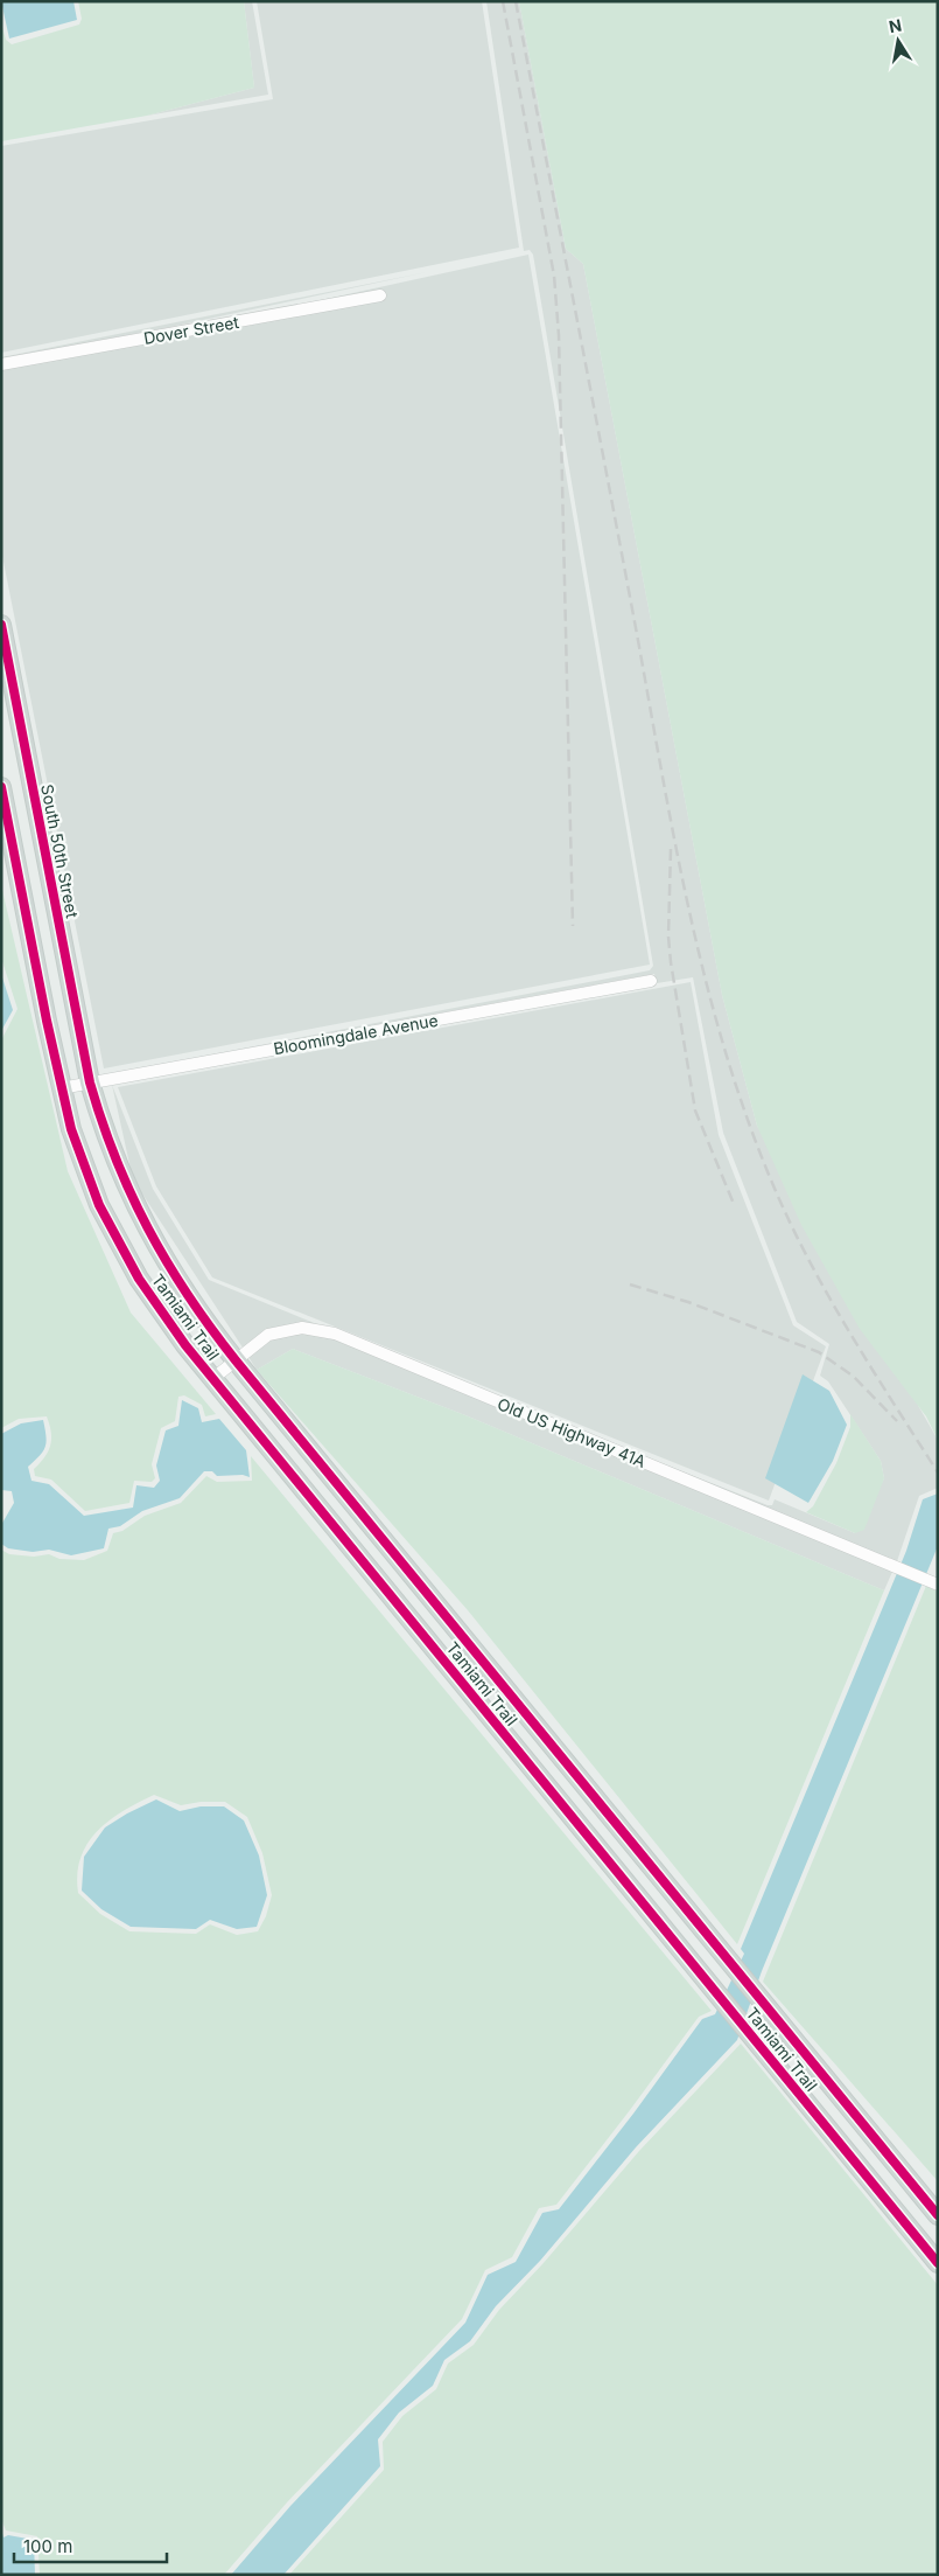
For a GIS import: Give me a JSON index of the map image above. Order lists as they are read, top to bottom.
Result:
{
  "streets": {
    "main road": ["South 50th Street", "Tamiami Trail"],
    "street": ["Dover Street", "Bloomingdale Avenue", "Old US Highway 41A"]
  },
  "crossings": [
    ["South 50th Street", "Bloomingdale Avenue"],
    ["South 50th Street", "Tamiami Trail"],
    ["Bloomingdale Avenue", "Tamiami Trail"],
    ["Tamiami Trail", "Old US Highway 41A"]
  ],
  "scale_bar": "100 m",
  "north": "top"
}
